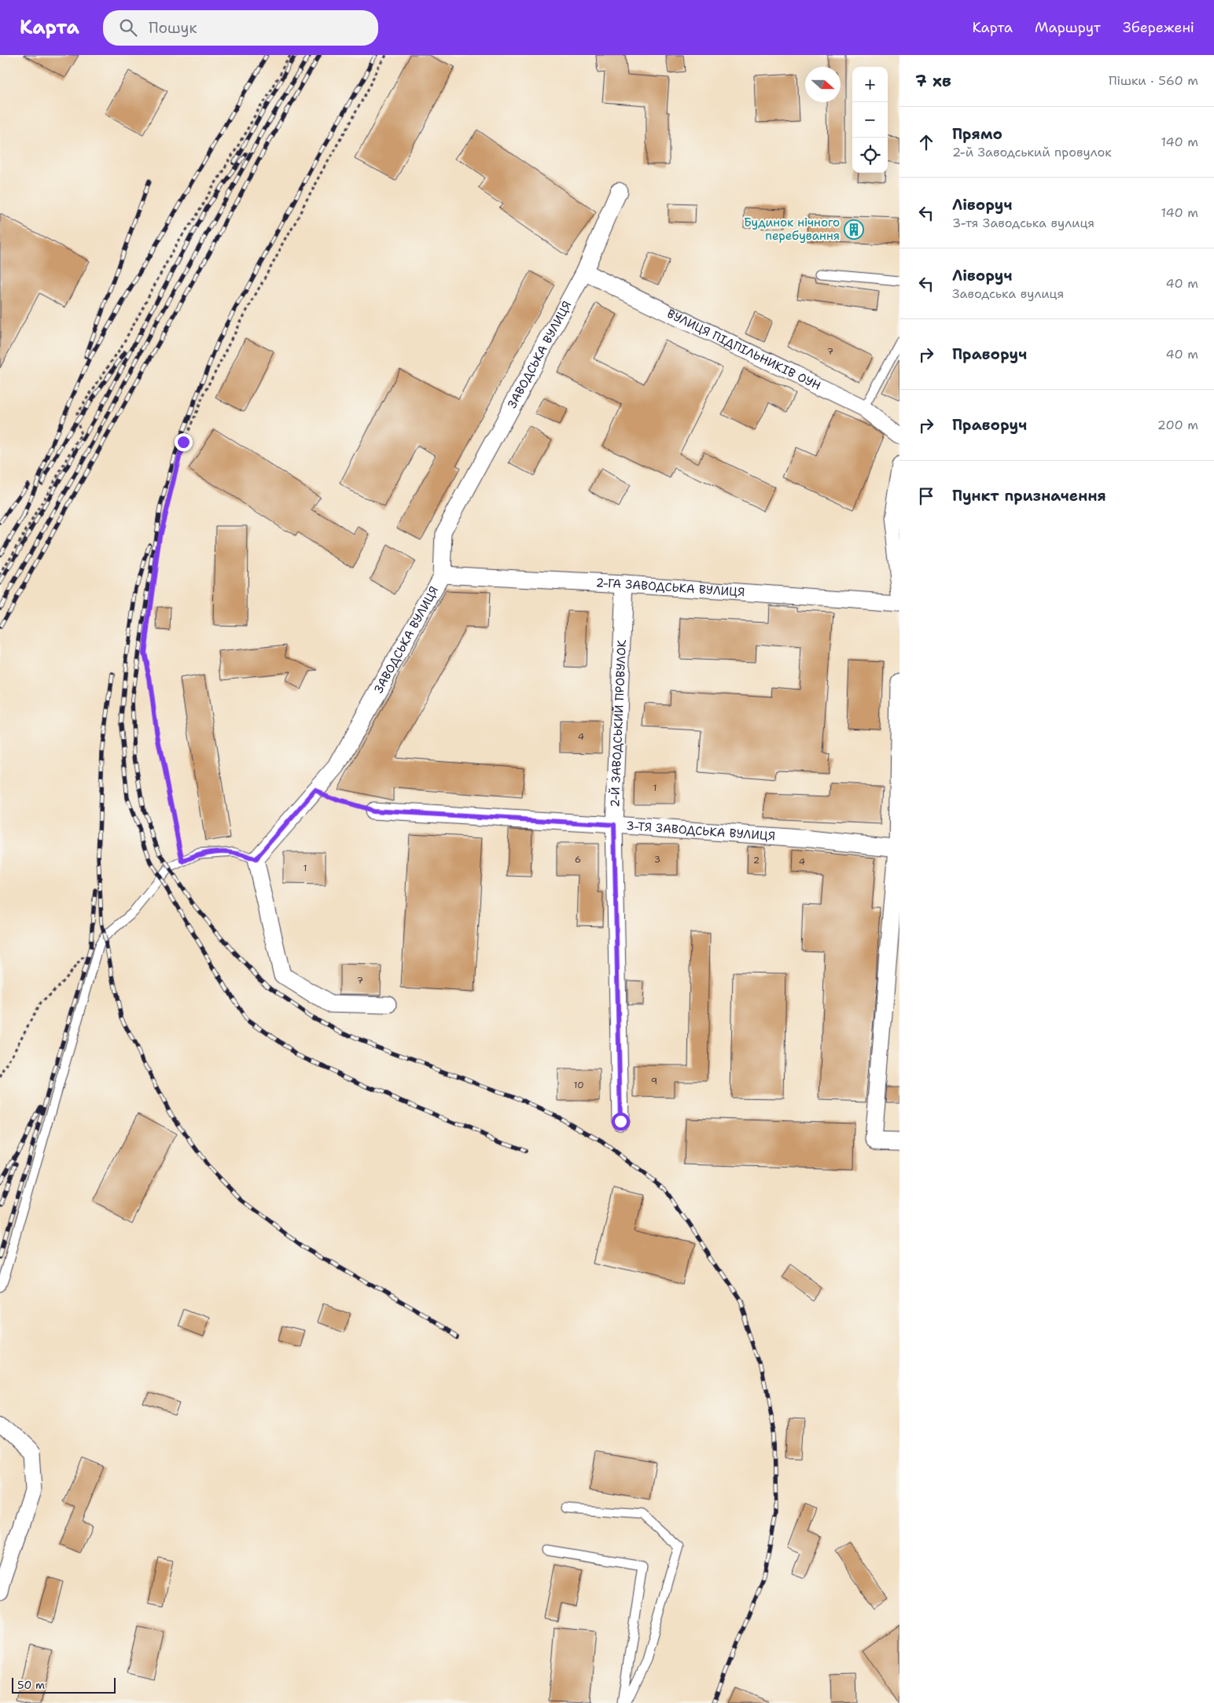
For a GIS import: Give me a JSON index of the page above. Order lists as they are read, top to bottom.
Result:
{
  "streets": {
    "street": [
      "ВУЛИЦЯ ПІДПІЛЬНИКІВ ОУН",
      "ЗАВОДСЬКА ВУЛИЦЯ",
      "2-ГА ЗАВОДСЬКА ВУЛИЦЯ",
      "2-Й ЗАВОДСЬКИЙ ПРОВУЛОК",
      "3-ТЯ ЗАВОДСЬКА ВУЛИЦЯ"
    ]
  },
  "crossings": [
    ["ВУЛИЦЯ ПІДПІЛЬНИКІВ ОУН", "ЗАВОДСЬКА ВУЛИЦЯ"],
    ["ЗАВОДСЬКА ВУЛИЦЯ", "2-ГА ЗАВОДСЬКА ВУЛИЦЯ"],
    ["2-ГА ЗАВОДСЬКА ВУЛИЦЯ", "2-Й ЗАВОДСЬКИЙ ПРОВУЛОК"],
    ["2-Й ЗАВОДСЬКИЙ ПРОВУЛОК", "3-ТЯ ЗАВОДСЬКА ВУЛИЦЯ"]
  ],
  "places": {
    "building": ["Будинок нічного перебування"]
  },
  "house_numbers": [
    "7",
    "4",
    "1",
    "6",
    "3",
    "2",
    "4",
    "1",
    "7",
    "9",
    "10"
  ],
  "scale_bar": "50 m",
  "north": "right",
  "page": {
    "header": "Карта",
    "search": "Пошук",
    "nav": ["Карта", "Маршрут", "Збережені"],
    "heading": ["7 хв", "Пішки · 560 m"],
    "map_buttons": ["+", "−"],
    "list": [
      ["Прямо", "2-й Заводський провулок", "140 m"],
      ["Ліворуч", "3-тя Заводська вулиця", "140 m"],
      ["Ліворуч", "Заводська вулиця", "40 m"],
      ["Праворуч", "40 m"],
      ["Праворуч", "200 m"],
      "Пункт призначення"
    ],
    "scale": "50 m"
  }
}
